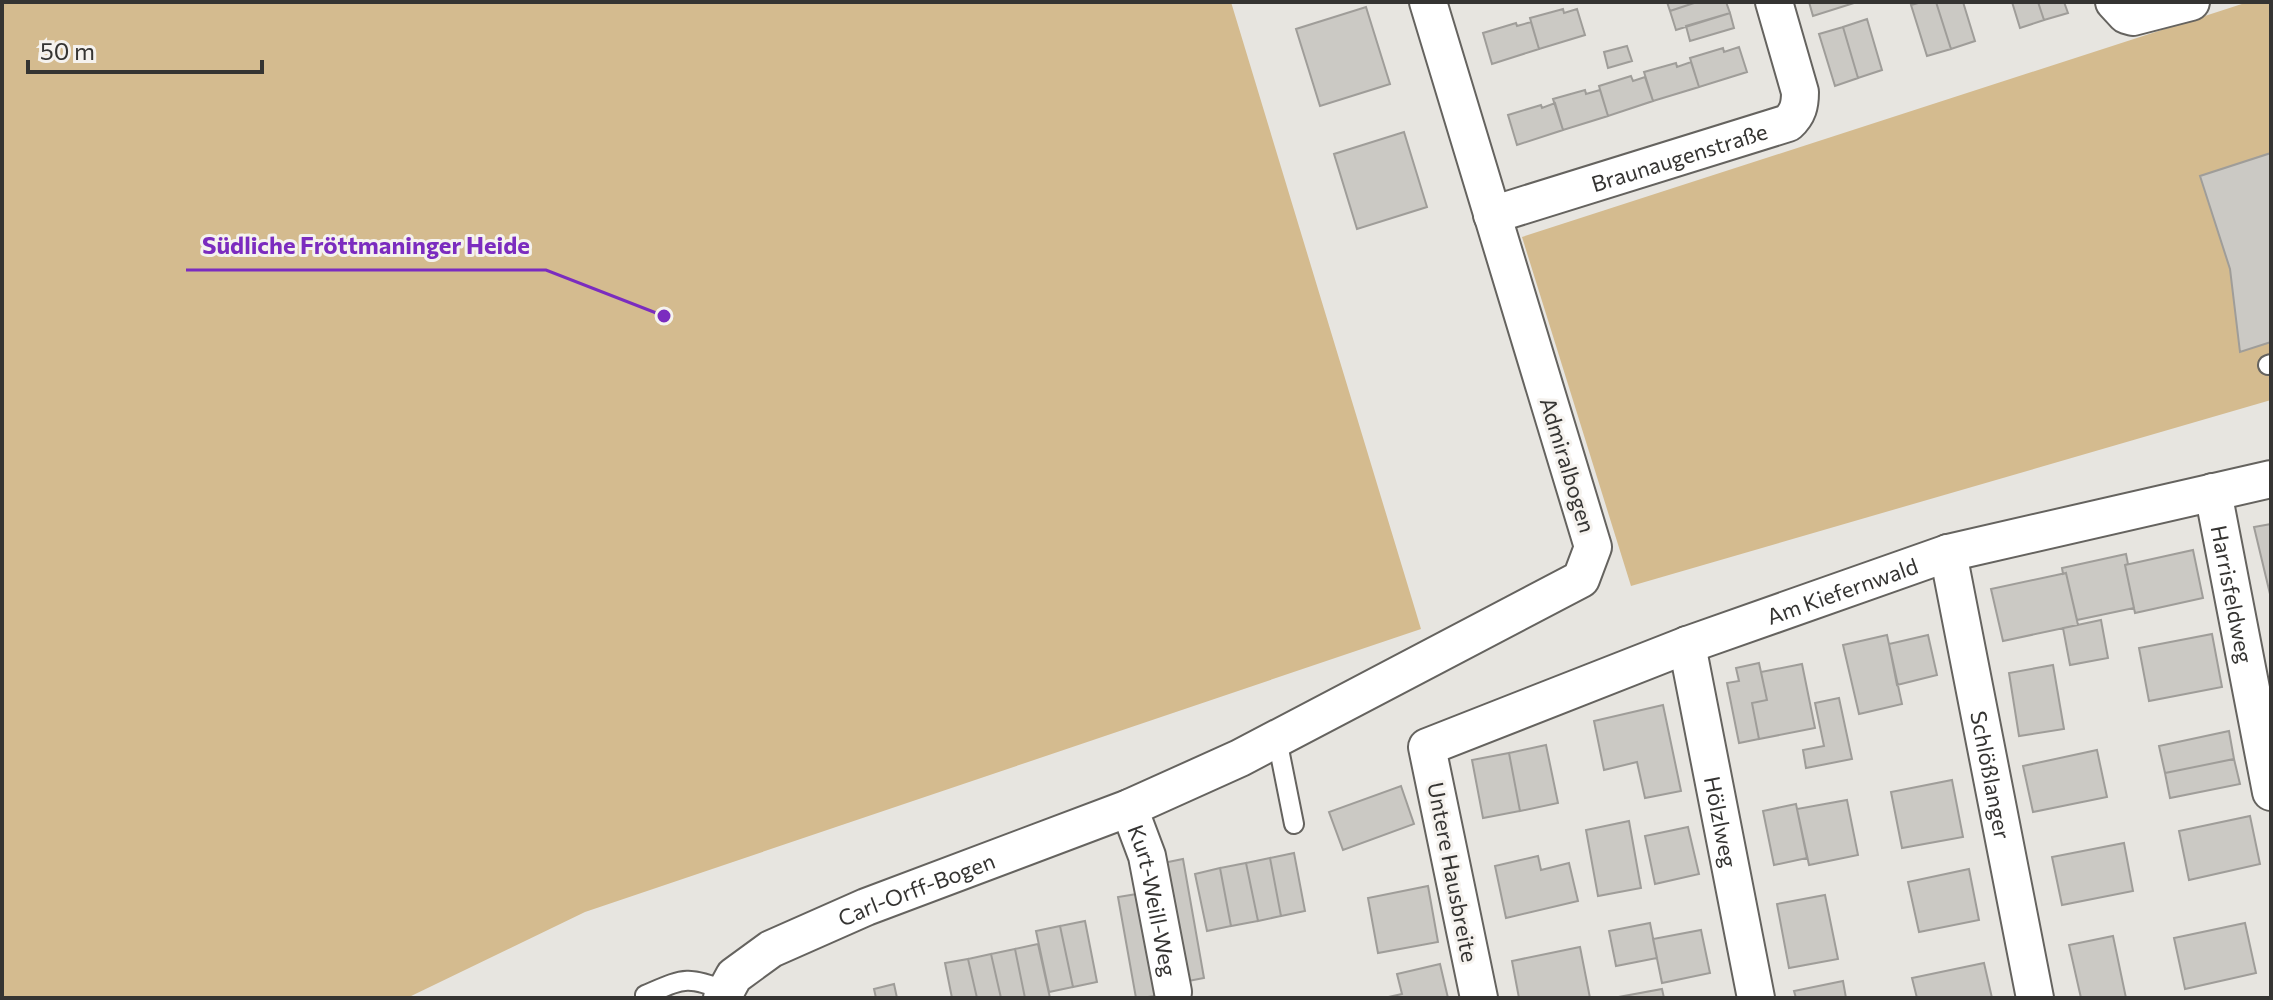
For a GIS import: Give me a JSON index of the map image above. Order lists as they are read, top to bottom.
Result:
{
  "streets": {
    "street": [
      "Braunaugenstraße",
      "Admiralbogen",
      "Am Kiefernwald",
      "Harrisfeldweg",
      "Schlößlanger",
      "Hölzlweg",
      "Untere Hausbreite",
      "Carl-Orff-Bogen",
      "Kurt-Weill-Weg"
    ]
  },
  "crossings": [
    ["Braunaugenstraße", "Admiralbogen"],
    ["Admiralbogen", "Carl-Orff-Bogen"],
    ["Admiralbogen", "Kurt-Weill-Weg"],
    ["Am Kiefernwald", "Harrisfeldweg"],
    ["Am Kiefernwald", "Schlößlanger"],
    ["Am Kiefernwald", "Hölzlweg"],
    ["Am Kiefernwald", "Untere Hausbreite"],
    ["Carl-Orff-Bogen", "Kurt-Weill-Weg"]
  ],
  "places": ["Südliche Fröttmaninger Heide"],
  "scale_bar": "50 m"
}
